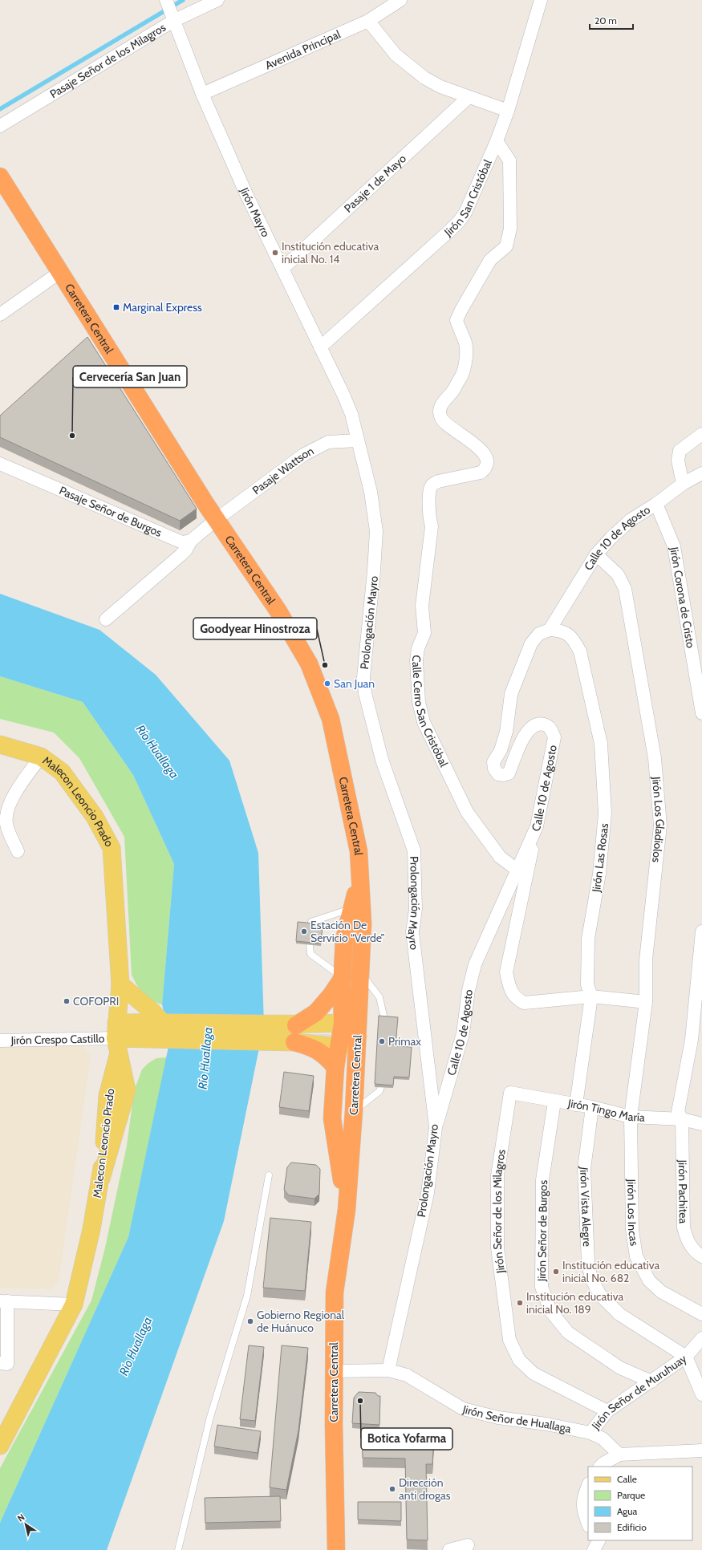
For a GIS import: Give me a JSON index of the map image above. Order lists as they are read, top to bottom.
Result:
{
  "streets": {
    "highway": ["Carretera Central"],
    "main road": ["Malecon Leoncio Prado"],
    "street": [
      "Avenida Principal",
      "Pasaje Señor de los Milagros",
      "Pasaje 1 de Mayo",
      "Jirón San Cristóbal",
      "Jirón Mayro",
      "Pasaje Wattson",
      "Pasaje Señor de Burgos",
      "Calle 10 de Agosto",
      "Jirón Corona de Cristo",
      "Prolongación Mayro",
      "Calle Cerro San Cristóbal",
      "Jirón Los Gladiolos",
      "Jirón Las Rosas",
      "Jirón Crespo Castillo",
      "Jirón Tingo María",
      "Jirón Pachitea",
      "Jirón Vista Alegre",
      "Jirón Señor de los Milagros",
      "Jirón Los Incas",
      "Jirón Señor de Burgos",
      "Jirón Señor de Muruhuay",
      "Jirón Señor de Huallaga"
    ]
  },
  "crossings": [
    ["Avenida Principal", "Jirón Mayro"],
    ["Pasaje Señor de los Milagros", "Jirón Mayro"],
    ["Pasaje 1 de Mayo", "Jirón Mayro"],
    ["Jirón San Cristóbal", "Jirón Mayro"],
    ["Jirón San Cristóbal", "Calle Cerro San Cristóbal"],
    ["Jirón Mayro", "Pasaje Wattson"],
    ["Jirón Mayro", "Prolongación Mayro"],
    ["Carretera Central", "Pasaje Wattson"],
    ["Carretera Central", "Jirón Señor de Huallaga"],
    ["Pasaje Wattson", "Prolongación Mayro"],
    ["Calle 10 de Agosto", "Jirón Corona de Cristo"],
    ["Calle 10 de Agosto", "Prolongación Mayro"],
    ["Calle 10 de Agosto", "Calle Cerro San Cristóbal"],
    ["Calle 10 de Agosto", "Jirón Los Gladiolos"],
    ["Calle 10 de Agosto", "Jirón Las Rosas"],
    ["Prolongación Mayro", "Jirón Señor de Huallaga"],
    ["Malecon Leoncio Prado", "Jirón Crespo Castillo"],
    ["Jirón Los Gladiolos", "Jirón Tingo María"],
    ["Jirón Los Gladiolos", "Jirón Los Incas"],
    ["Jirón Las Rosas", "Jirón Tingo María"],
    ["Jirón Tingo María", "Jirón Pachitea"],
    ["Jirón Tingo María", "Jirón Vista Alegre"],
    ["Jirón Tingo María", "Jirón Señor de los Milagros"],
    ["Jirón Tingo María", "Jirón Los Incas"],
    ["Jirón Tingo María", "Jirón Señor de Burgos"],
    ["Jirón Vista Alegre", "Jirón Señor de Muruhuay"],
    ["Jirón Señor de los Milagros", "Jirón Señor de Muruhuay"],
    ["Jirón Señor de Burgos", "Jirón Señor de Muruhuay"],
    ["Jirón Señor de Muruhuay", "Jirón Señor de Huallaga"]
  ],
  "water": ["Río Huallaga"],
  "places": {
    "other": [
      "Institución educativa inicial No. 14",
      "Cervecería San Juan",
      "Goodyear Hinostroza",
      "San Juan",
      "Estación De Servicio “Verde”",
      "COFOPRI",
      "Primax",
      "Institución educativa inicial No. 682",
      "Institución educativa inicial No. 189",
      "Gobierno Regional de Huánuco",
      "Botica Yofarma",
      "Dirección anti drogas"
    ],
    "transit": ["Marginal Express"]
  },
  "legend": [
    "Calle",
    "Parque",
    "Agua",
    "Edificio"
  ],
  "scale_bar": "20 m",
  "north": "top left"
}
